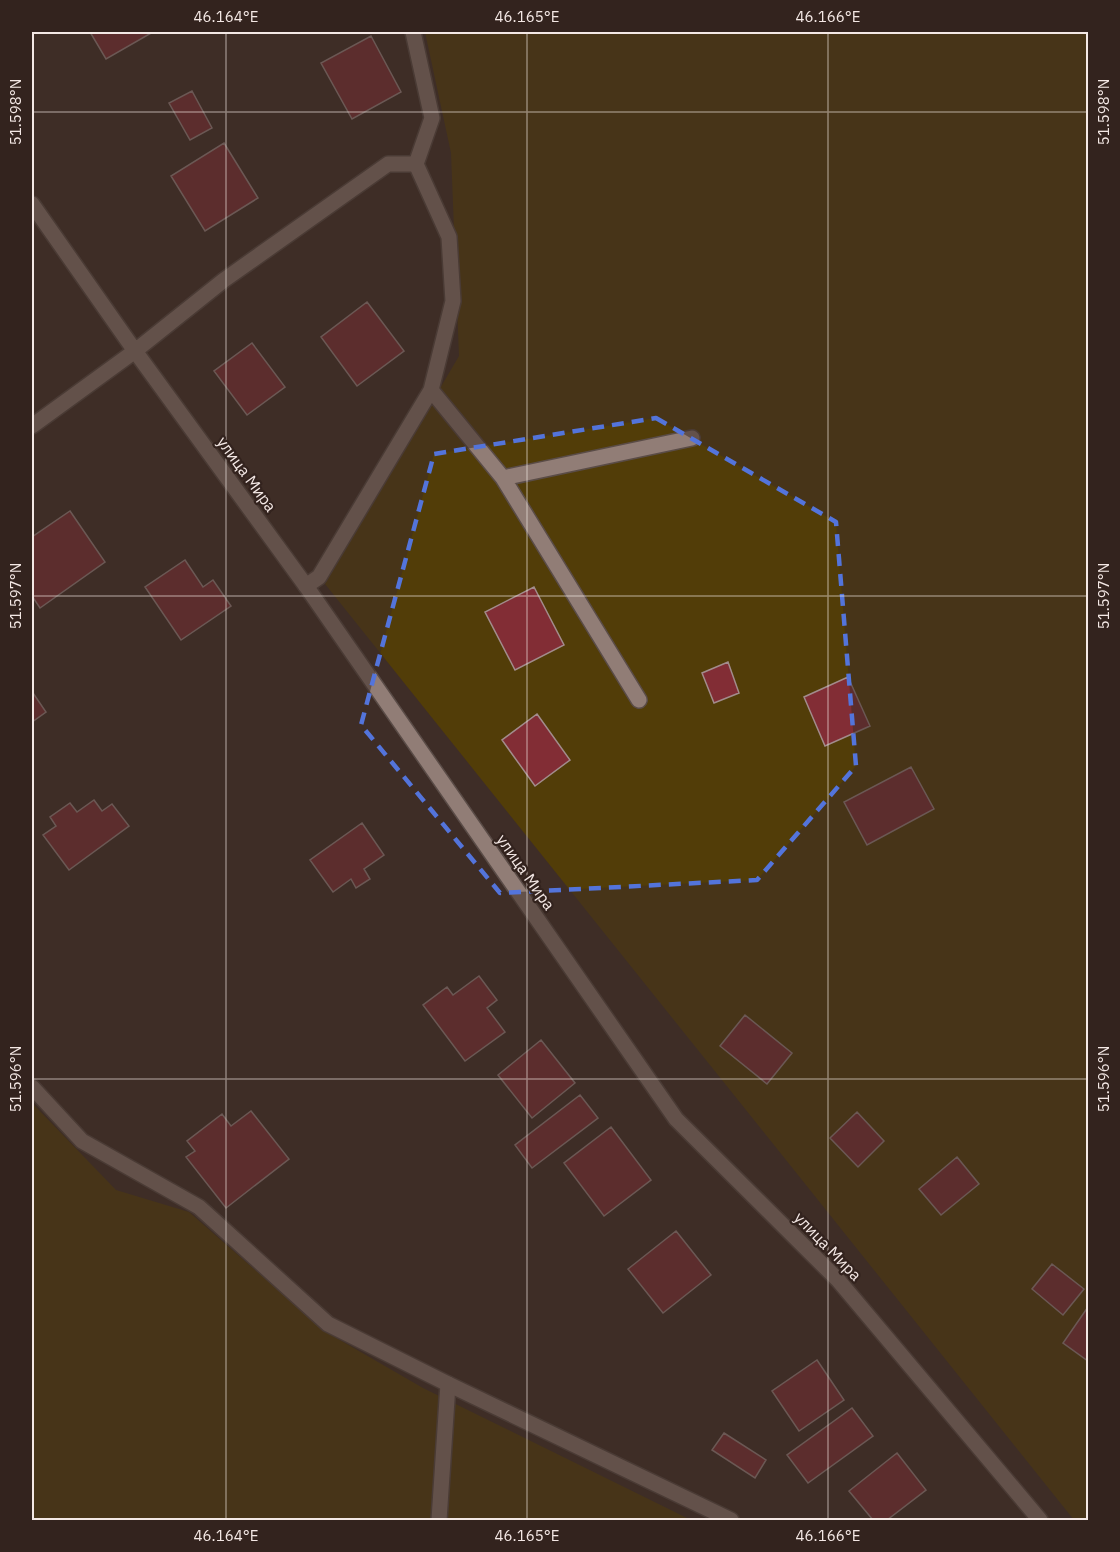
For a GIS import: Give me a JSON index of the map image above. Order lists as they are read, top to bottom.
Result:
{
  "streets": {
    "street": ["улица Мира"]
  },
  "coordinates": [
    "46.164°E",
    "46.165°E",
    "46.166°E",
    "51.598°N",
    "51.597°N",
    "51.596°N"
  ]
}
